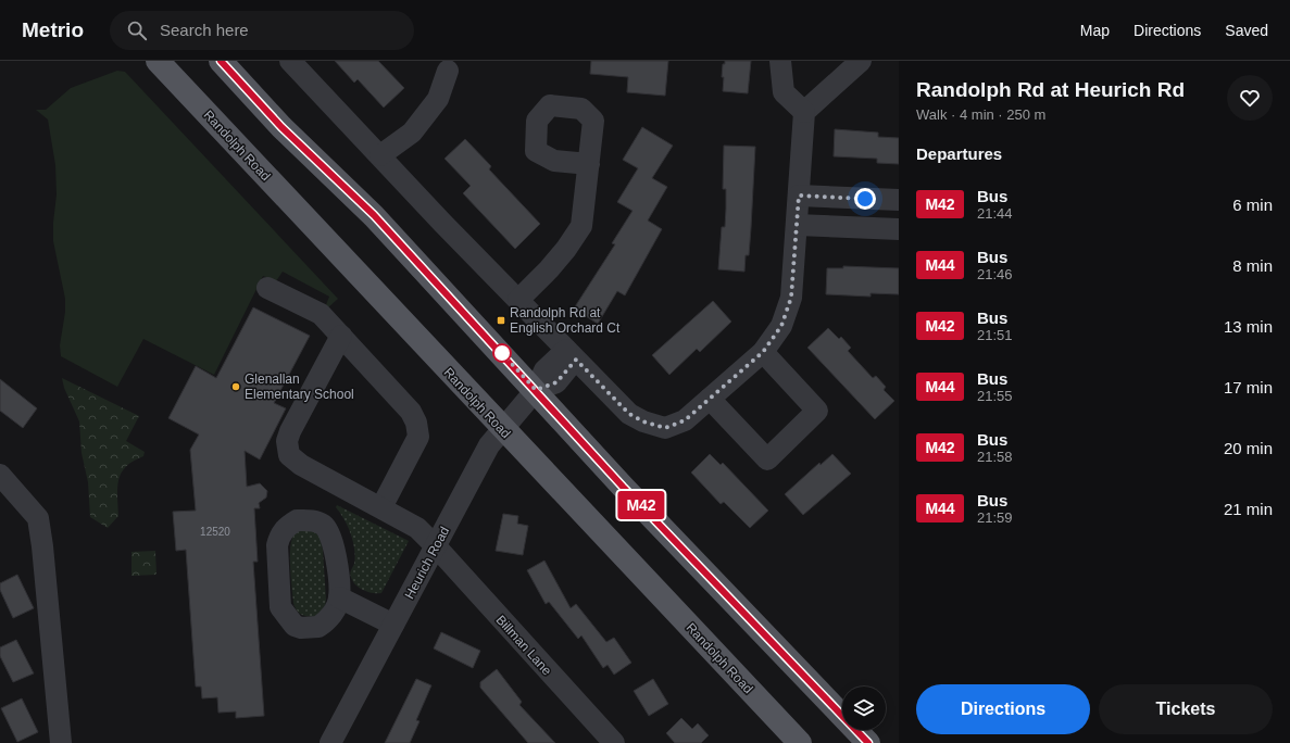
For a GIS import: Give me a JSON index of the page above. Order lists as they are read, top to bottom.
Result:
{
  "streets": {
    "main road": ["Randolph Road"],
    "street": ["Heurich Road", "Billman Lane"]
  },
  "crossings": [
    ["Randolph Road", "Heurich Road"],
    ["Heurich Road", "Billman Lane"]
  ],
  "places": {
    "transit": ["Randolph Rd at English Orchard Ct"],
    "other": ["Glenallan Elementary School"]
  },
  "lines": ["bus line M42"],
  "house_numbers": ["12520"],
  "page": {
    "header": "Metrio",
    "search": "Search here",
    "nav": ["Map", "Directions", "Saved"],
    "on_map": "M42",
    "heading": [
      ["Randolph Rd at Heurich Rd", "Walk · 4 min · 250 m"],
      "Departures"
    ],
    "list": [
      {
        "mark": "M42",
        "name": "Bus",
        "note": "21:44",
        "value": "6 min"
      },
      {
        "mark": "M44",
        "name": "Bus",
        "note": "21:46",
        "value": "8 min"
      },
      {
        "mark": "M42",
        "name": "Bus",
        "note": "21:51",
        "value": "13 min"
      },
      {
        "mark": "M44",
        "name": "Bus",
        "note": "21:55",
        "value": "17 min"
      },
      {
        "mark": "M42",
        "name": "Bus",
        "note": "21:58",
        "value": "20 min"
      },
      {
        "mark": "M44",
        "name": "Bus",
        "note": "21:59",
        "value": "21 min"
      }
    ],
    "buttons": ["Directions", "Tickets"]
  }
}
